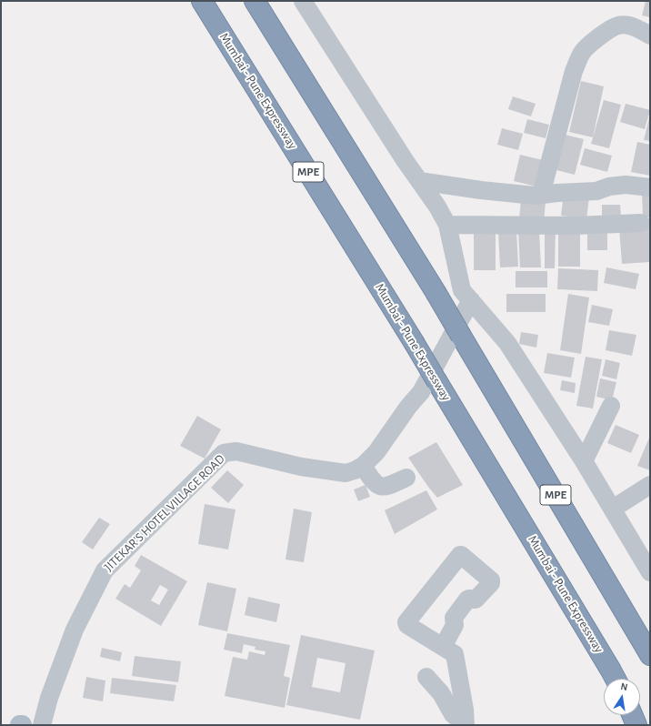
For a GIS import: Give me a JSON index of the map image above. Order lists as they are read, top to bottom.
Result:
{
  "streets": {
    "highway": ["Mumbai - Pune Expressway", "MPE"],
    "street": ["JITEKAR'S HOTEL VILLAGE ROAD"]
  },
  "north": "top"
}
